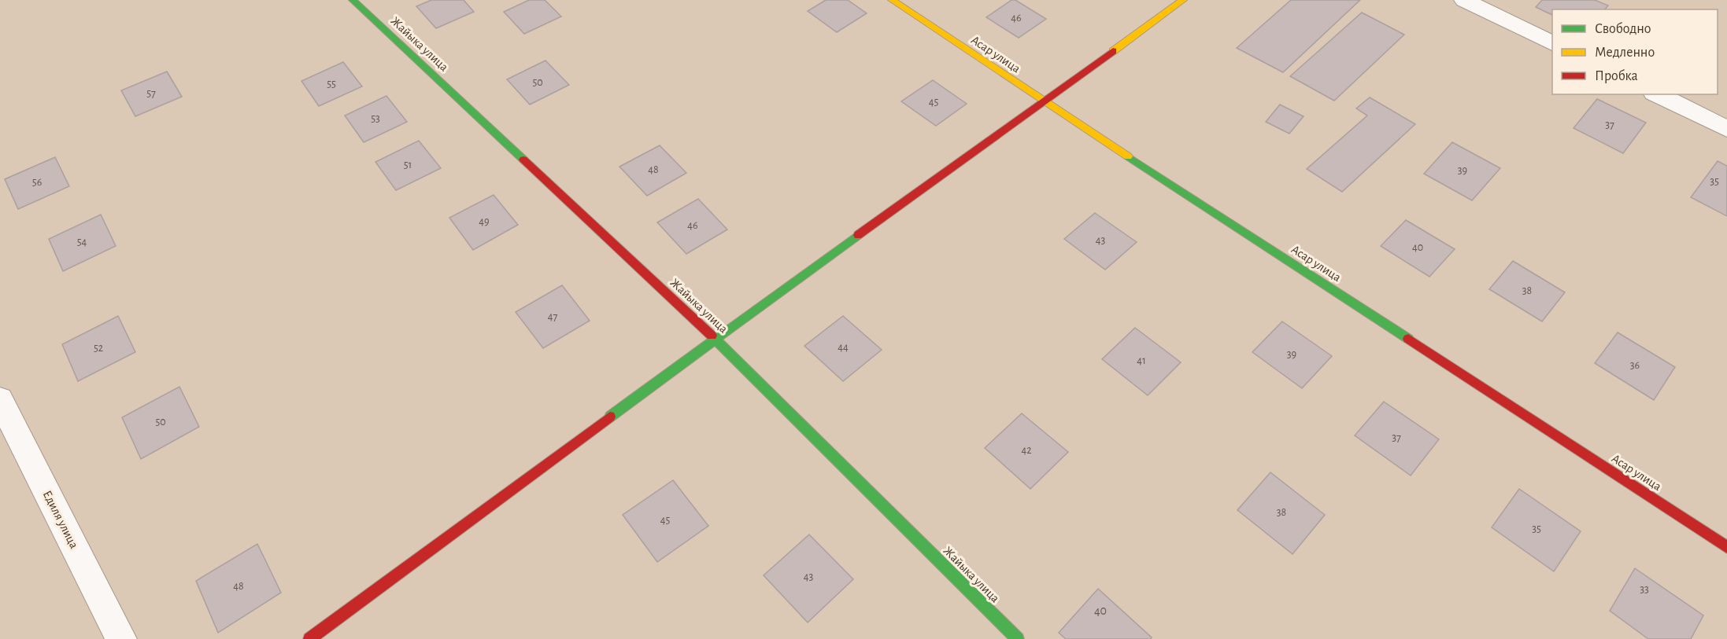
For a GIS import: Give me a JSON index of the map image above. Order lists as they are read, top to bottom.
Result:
{
  "streets": {
    "street": ["Жайыка улица", "Асар улица", "Едиля улица"]
  },
  "house_numbers": [
    "46",
    "50",
    "55",
    "57",
    "45",
    "53",
    "37",
    "51",
    "48",
    "39",
    "35",
    "56",
    "49",
    "46",
    "43",
    "54",
    "40",
    "38",
    "47",
    "44",
    "52",
    "39",
    "41",
    "36",
    "50",
    "37",
    "42",
    "38",
    "45",
    "35",
    "43",
    "48",
    "33",
    "40"
  ],
  "legend": ["Свободно", "Медленно", "Пробка"]
}
